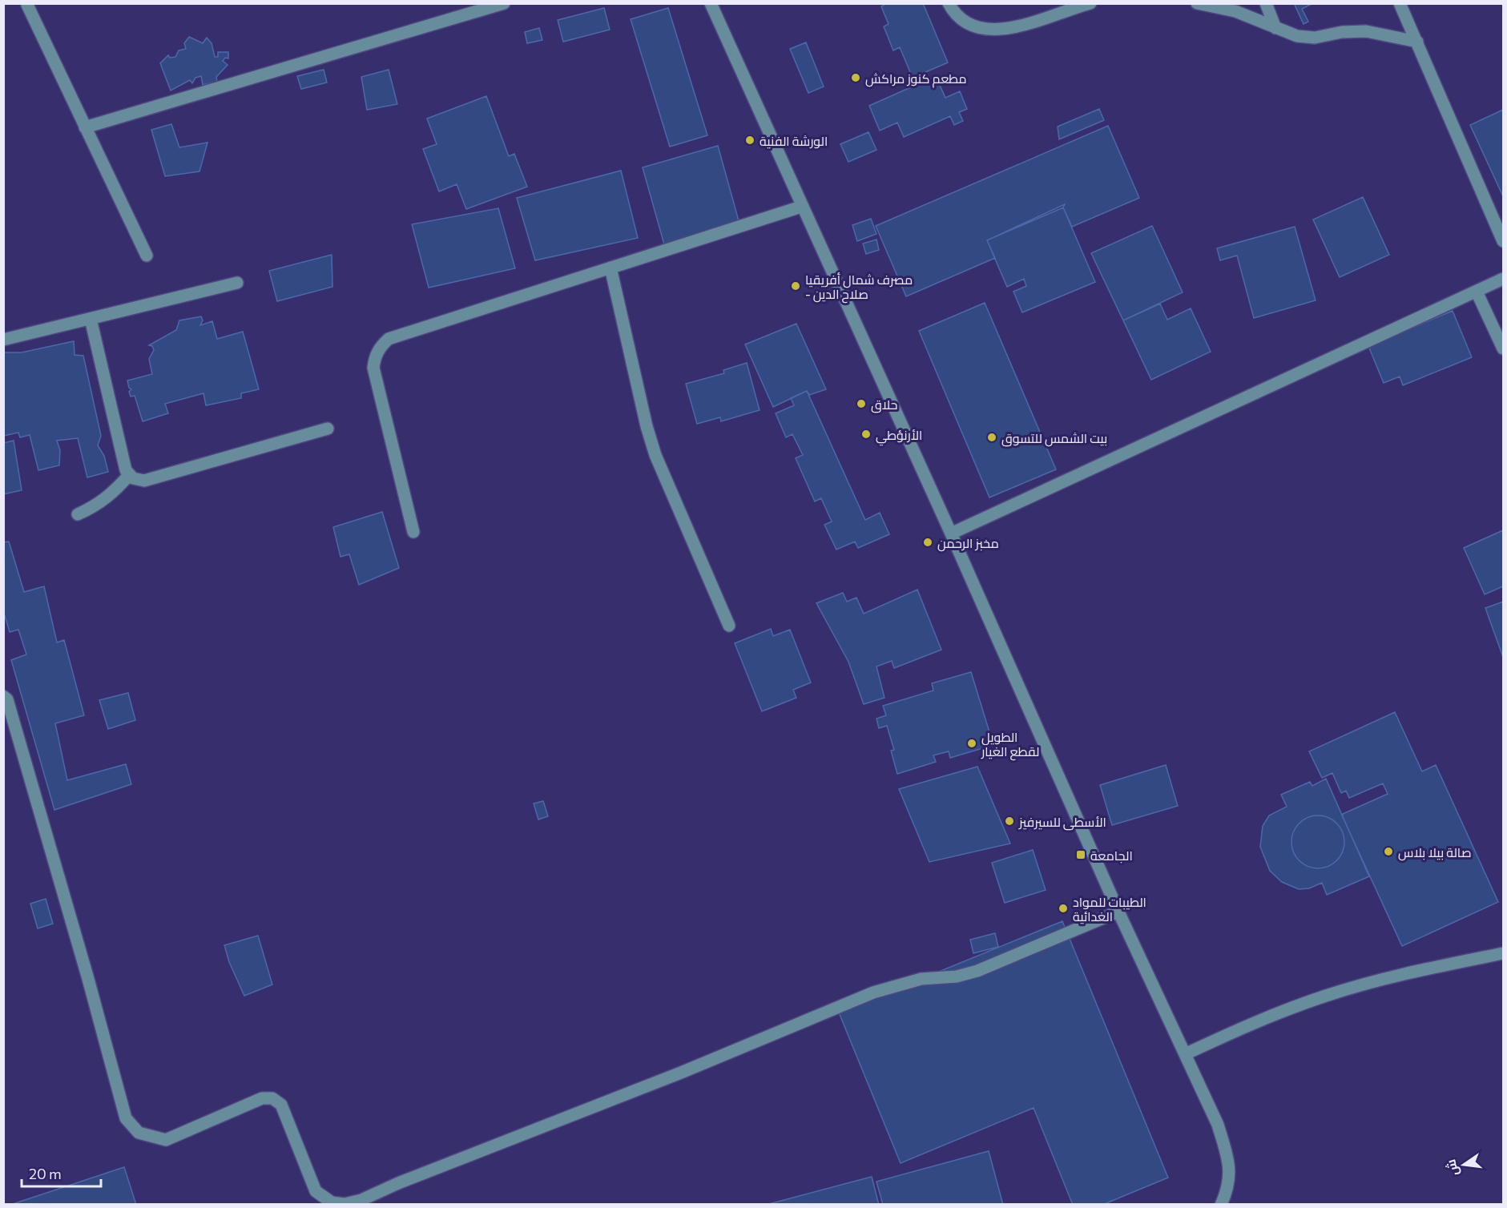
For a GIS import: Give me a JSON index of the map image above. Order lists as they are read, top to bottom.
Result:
{
  "places": {
    "other": [
      "مطعم كنوز مراكش",
      "الورشة الفنية",
      "مصرف شمال أفريقيا - صلاح الدين",
      "حلاق",
      "الأرنؤطي",
      "بيت الشمس للتسوق",
      "مخبز الرحمن",
      "الطويل لقطع الغيار",
      "الأسطى للسيرفيز",
      "صالة بيلا بلاس",
      "الطيبات للمواد الغدائية"
    ],
    "transit": ["الجامعة"]
  },
  "scale_bar": "20 m",
  "north": "left"
}
